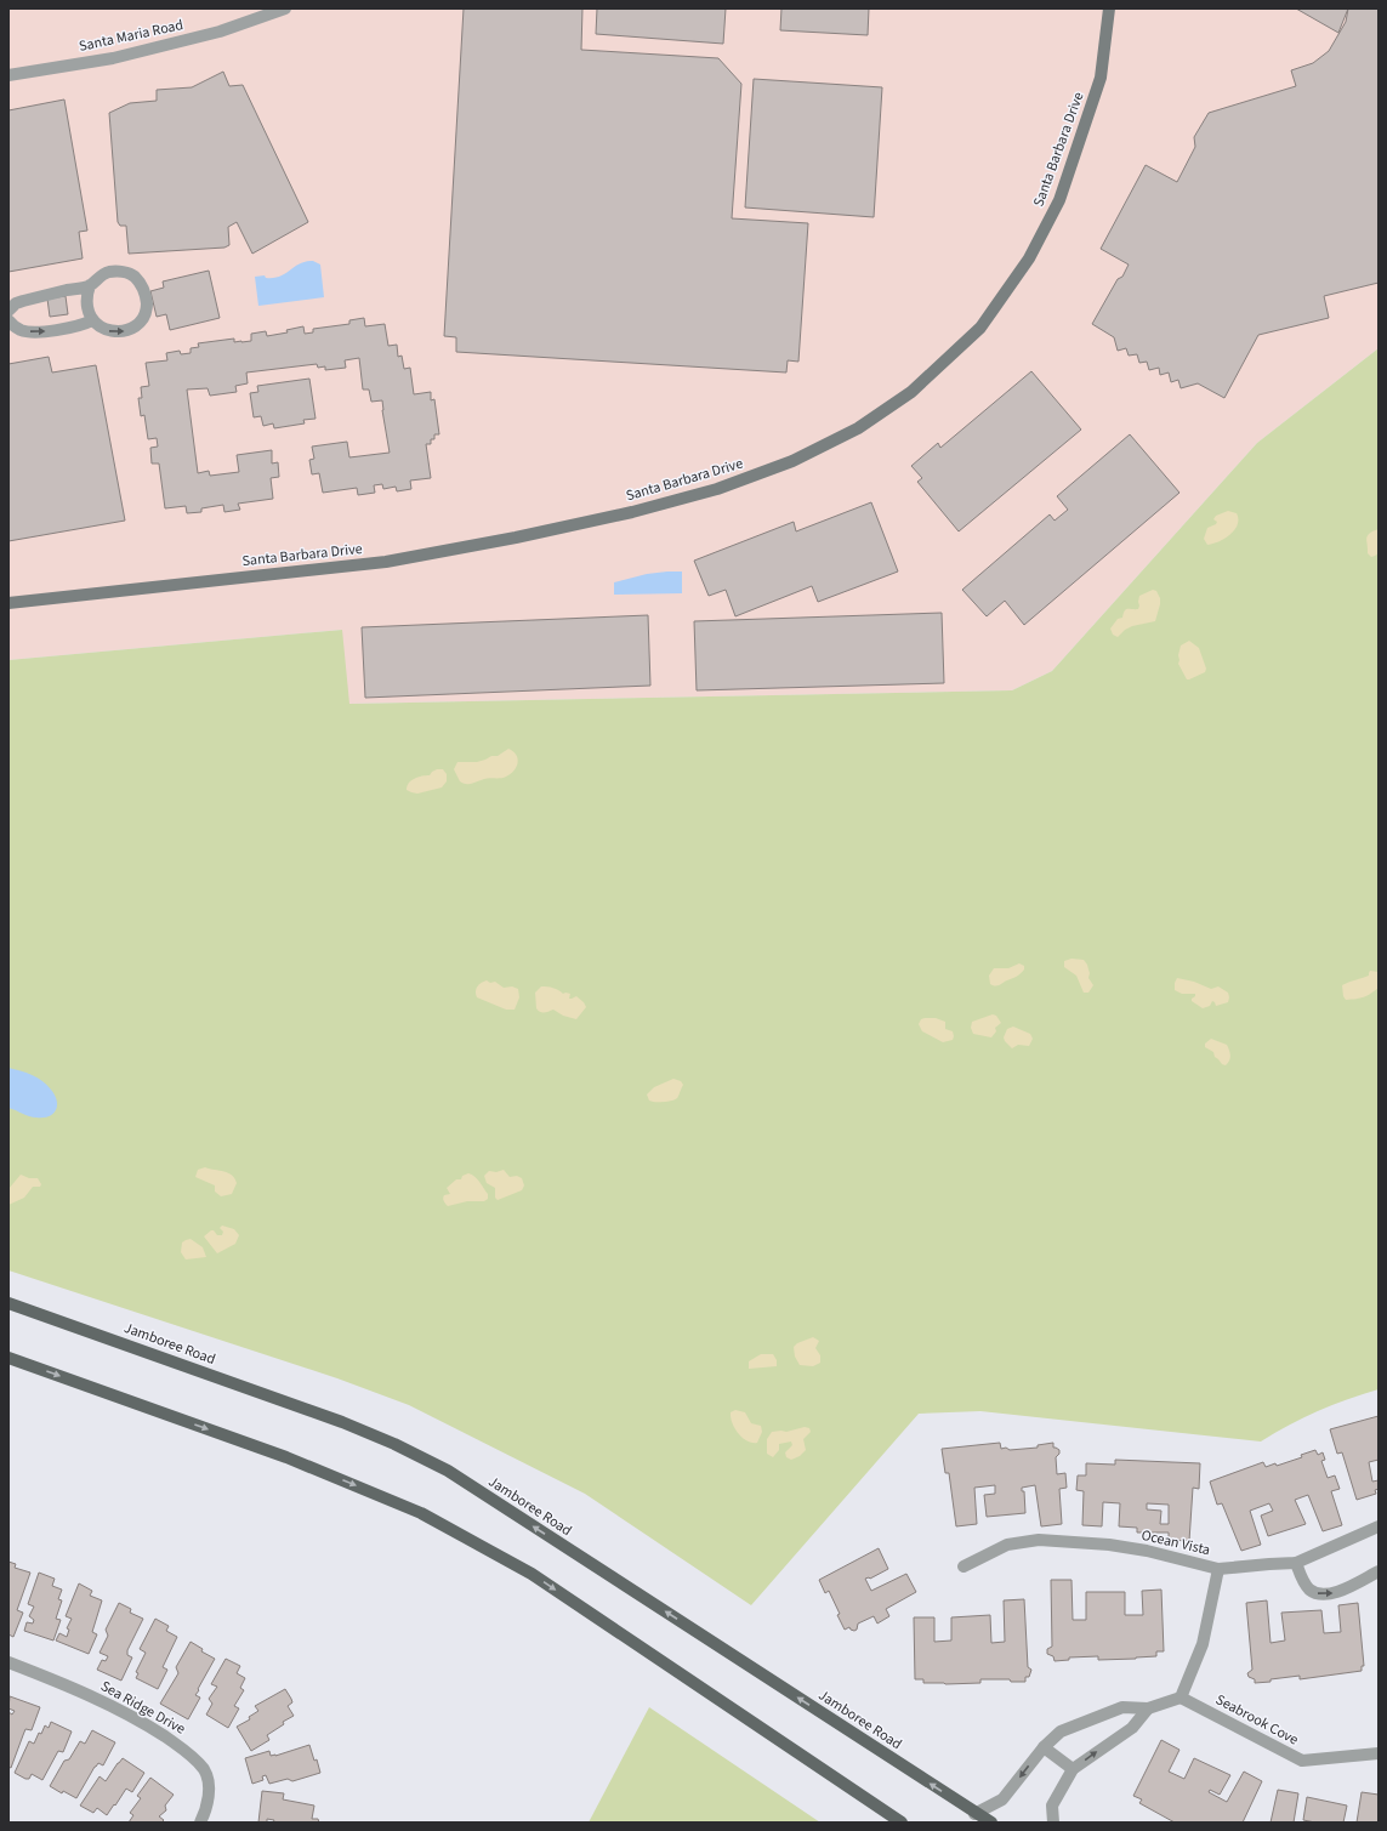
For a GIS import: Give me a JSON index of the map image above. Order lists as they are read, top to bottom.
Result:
{
  "streets": {
    "main road": ["Santa Barbara Drive", "Jamboree Road"],
    "street": [
      "Santa Maria Road",
      "Ocean Vista",
      "Sea Ridge Drive",
      "Seabrook Cove"
    ]
  }
}
